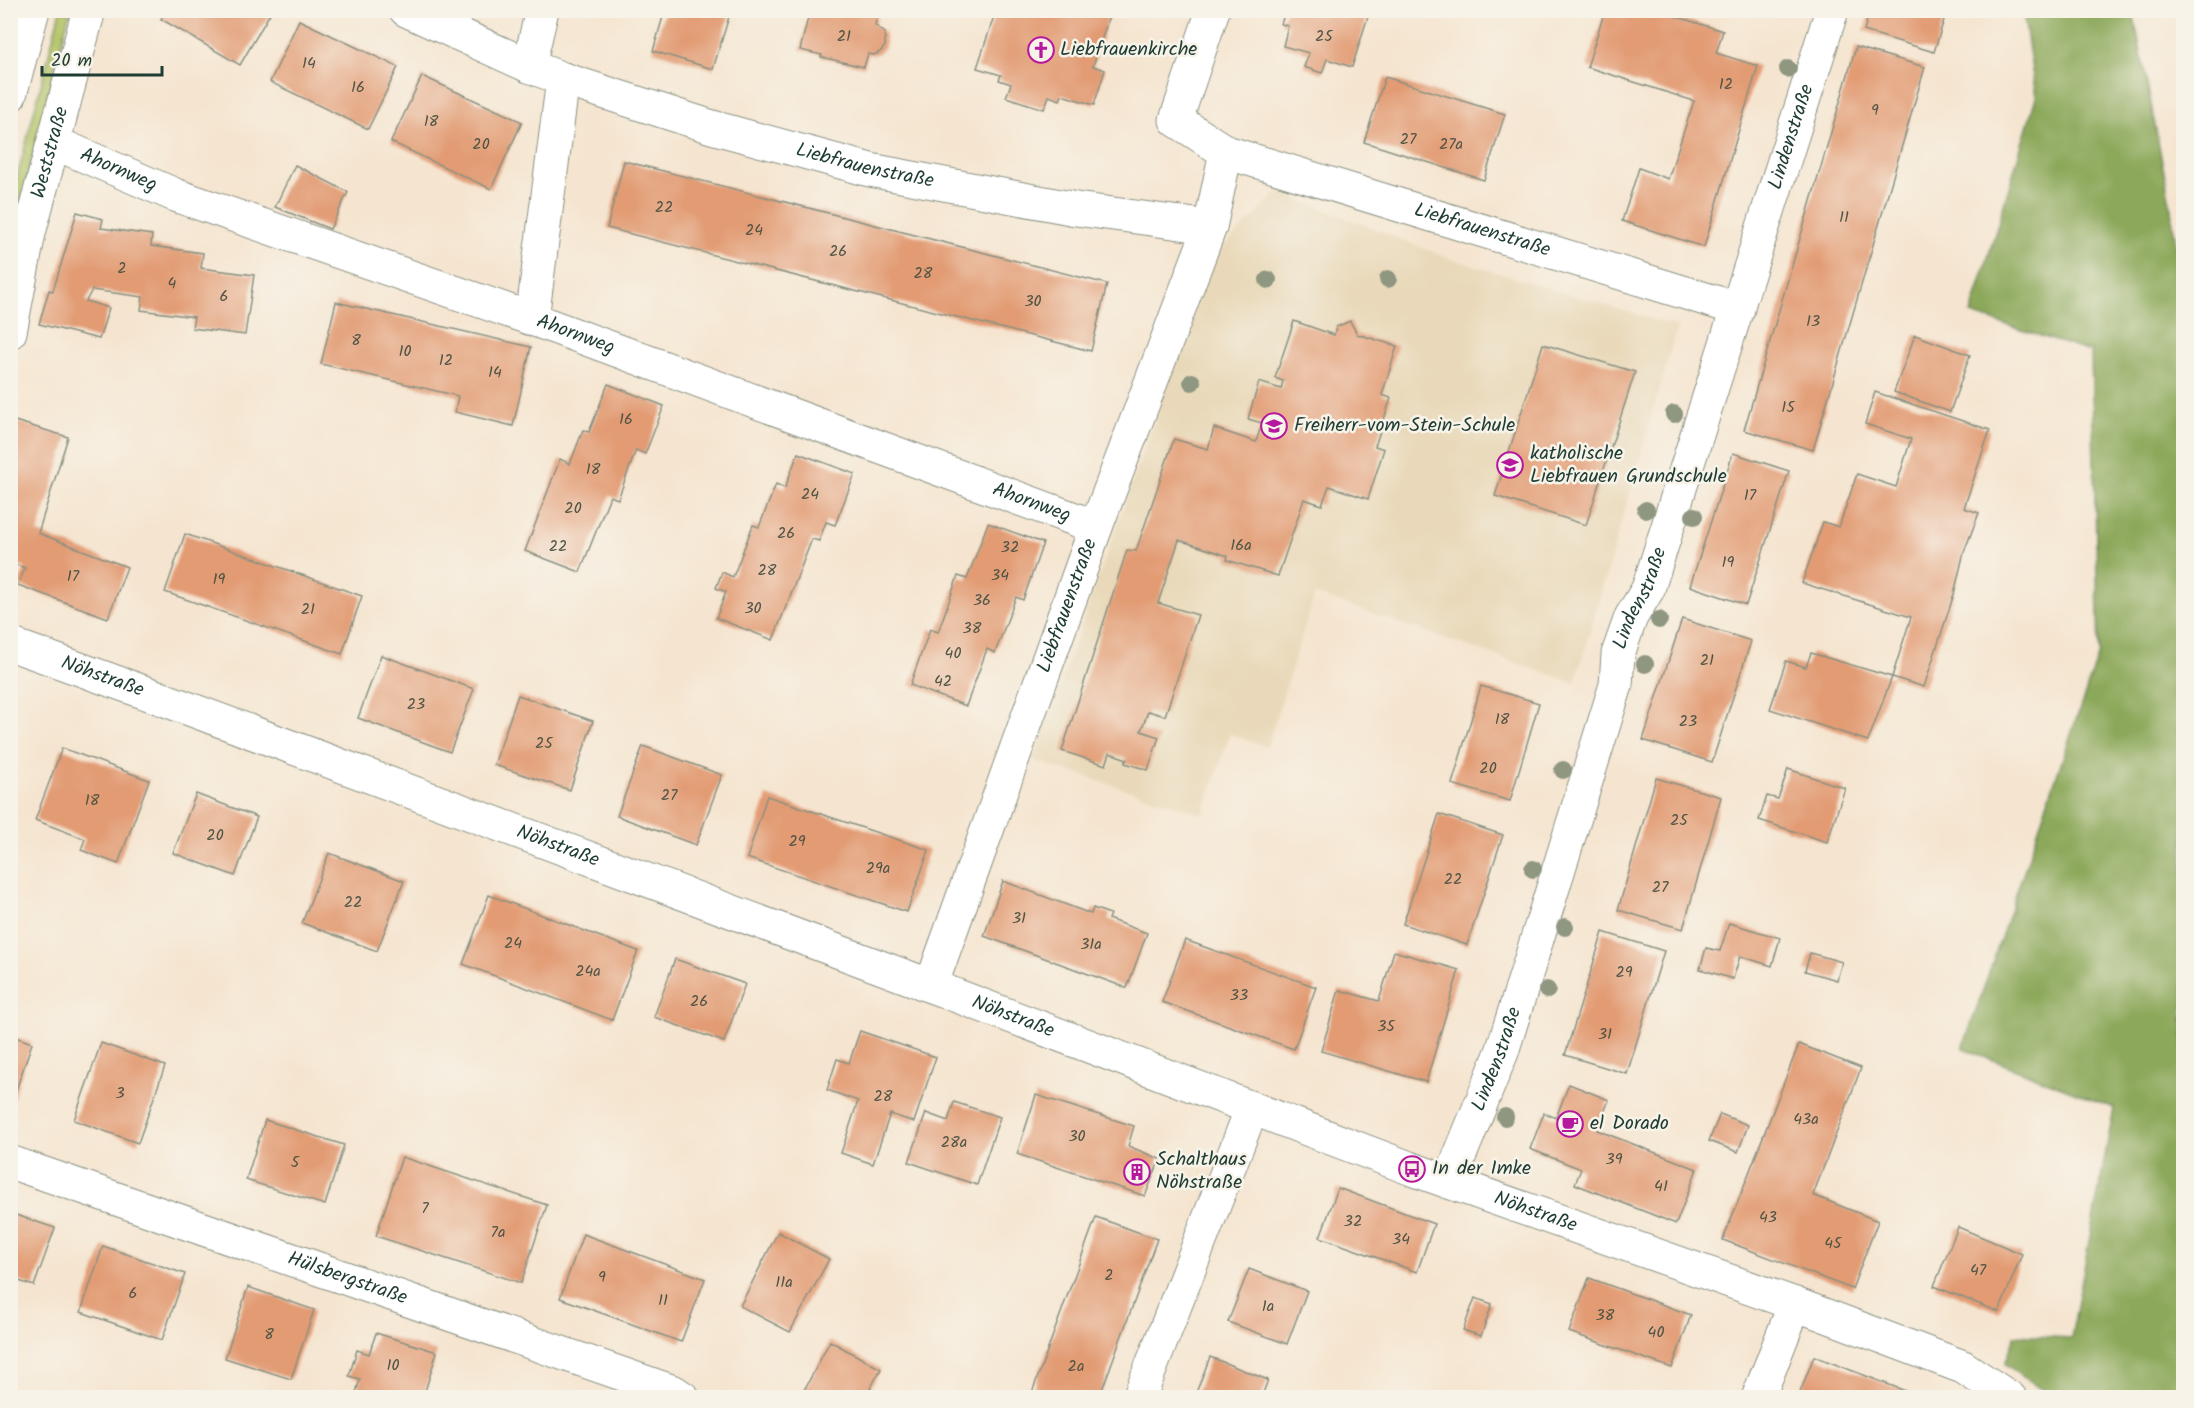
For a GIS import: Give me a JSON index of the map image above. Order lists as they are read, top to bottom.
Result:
{
  "streets": {
    "street": [
      "Lindenstraße",
      "Weststraße",
      "Liebfrauenstraße",
      "Ahornweg",
      "Nöhstraße",
      "Hülsbergstraße"
    ]
  },
  "crossings": [
    ["Lindenstraße", "Liebfrauenstraße"],
    ["Lindenstraße", "Nöhstraße"],
    ["Weststraße", "Ahornweg"],
    ["Liebfrauenstraße", "Ahornweg"],
    ["Liebfrauenstraße", "Nöhstraße"]
  ],
  "places": {
    "church": ["Liebfrauenkirche"],
    "school or university": ["Freiherr-vom-Stein-Schule", "katholische Liebfrauen Grundschule"],
    "cafe": ["el Dorado"],
    "bus stop": ["In der Imke"],
    "building": ["Schalthaus Nöhstraße"]
  },
  "house_numbers": [
    "21",
    "25",
    "14",
    "12",
    "16",
    "9",
    "18",
    "27",
    "20",
    "27a",
    "22",
    "11",
    "24",
    "26",
    "2",
    "28",
    "4",
    "6",
    "30",
    "13",
    "8",
    "10",
    "12",
    "14",
    "15",
    "16",
    "18",
    "24",
    "17",
    "20",
    "26",
    "16a",
    "22",
    "32",
    "19",
    "28",
    "34",
    "17",
    "19",
    "36",
    "30",
    "21",
    "38",
    "40",
    "21",
    "42",
    "23",
    "18",
    "23",
    "25",
    "20",
    "27",
    "18",
    "25",
    "20",
    "29",
    "29a",
    "22",
    "27",
    "22",
    "31",
    "24",
    "31a",
    "24a",
    "29",
    "33",
    "26",
    "35",
    "31",
    "3",
    "28",
    "43a",
    "30",
    "28a",
    "39",
    "5",
    "41",
    "7",
    "43",
    "32",
    "7a",
    "34",
    "45",
    "47",
    "2",
    "9",
    "11a",
    "6",
    "11",
    "1a",
    "38",
    "40",
    "8",
    "10",
    "2a"
  ],
  "scale_bar": "20 m"
}
